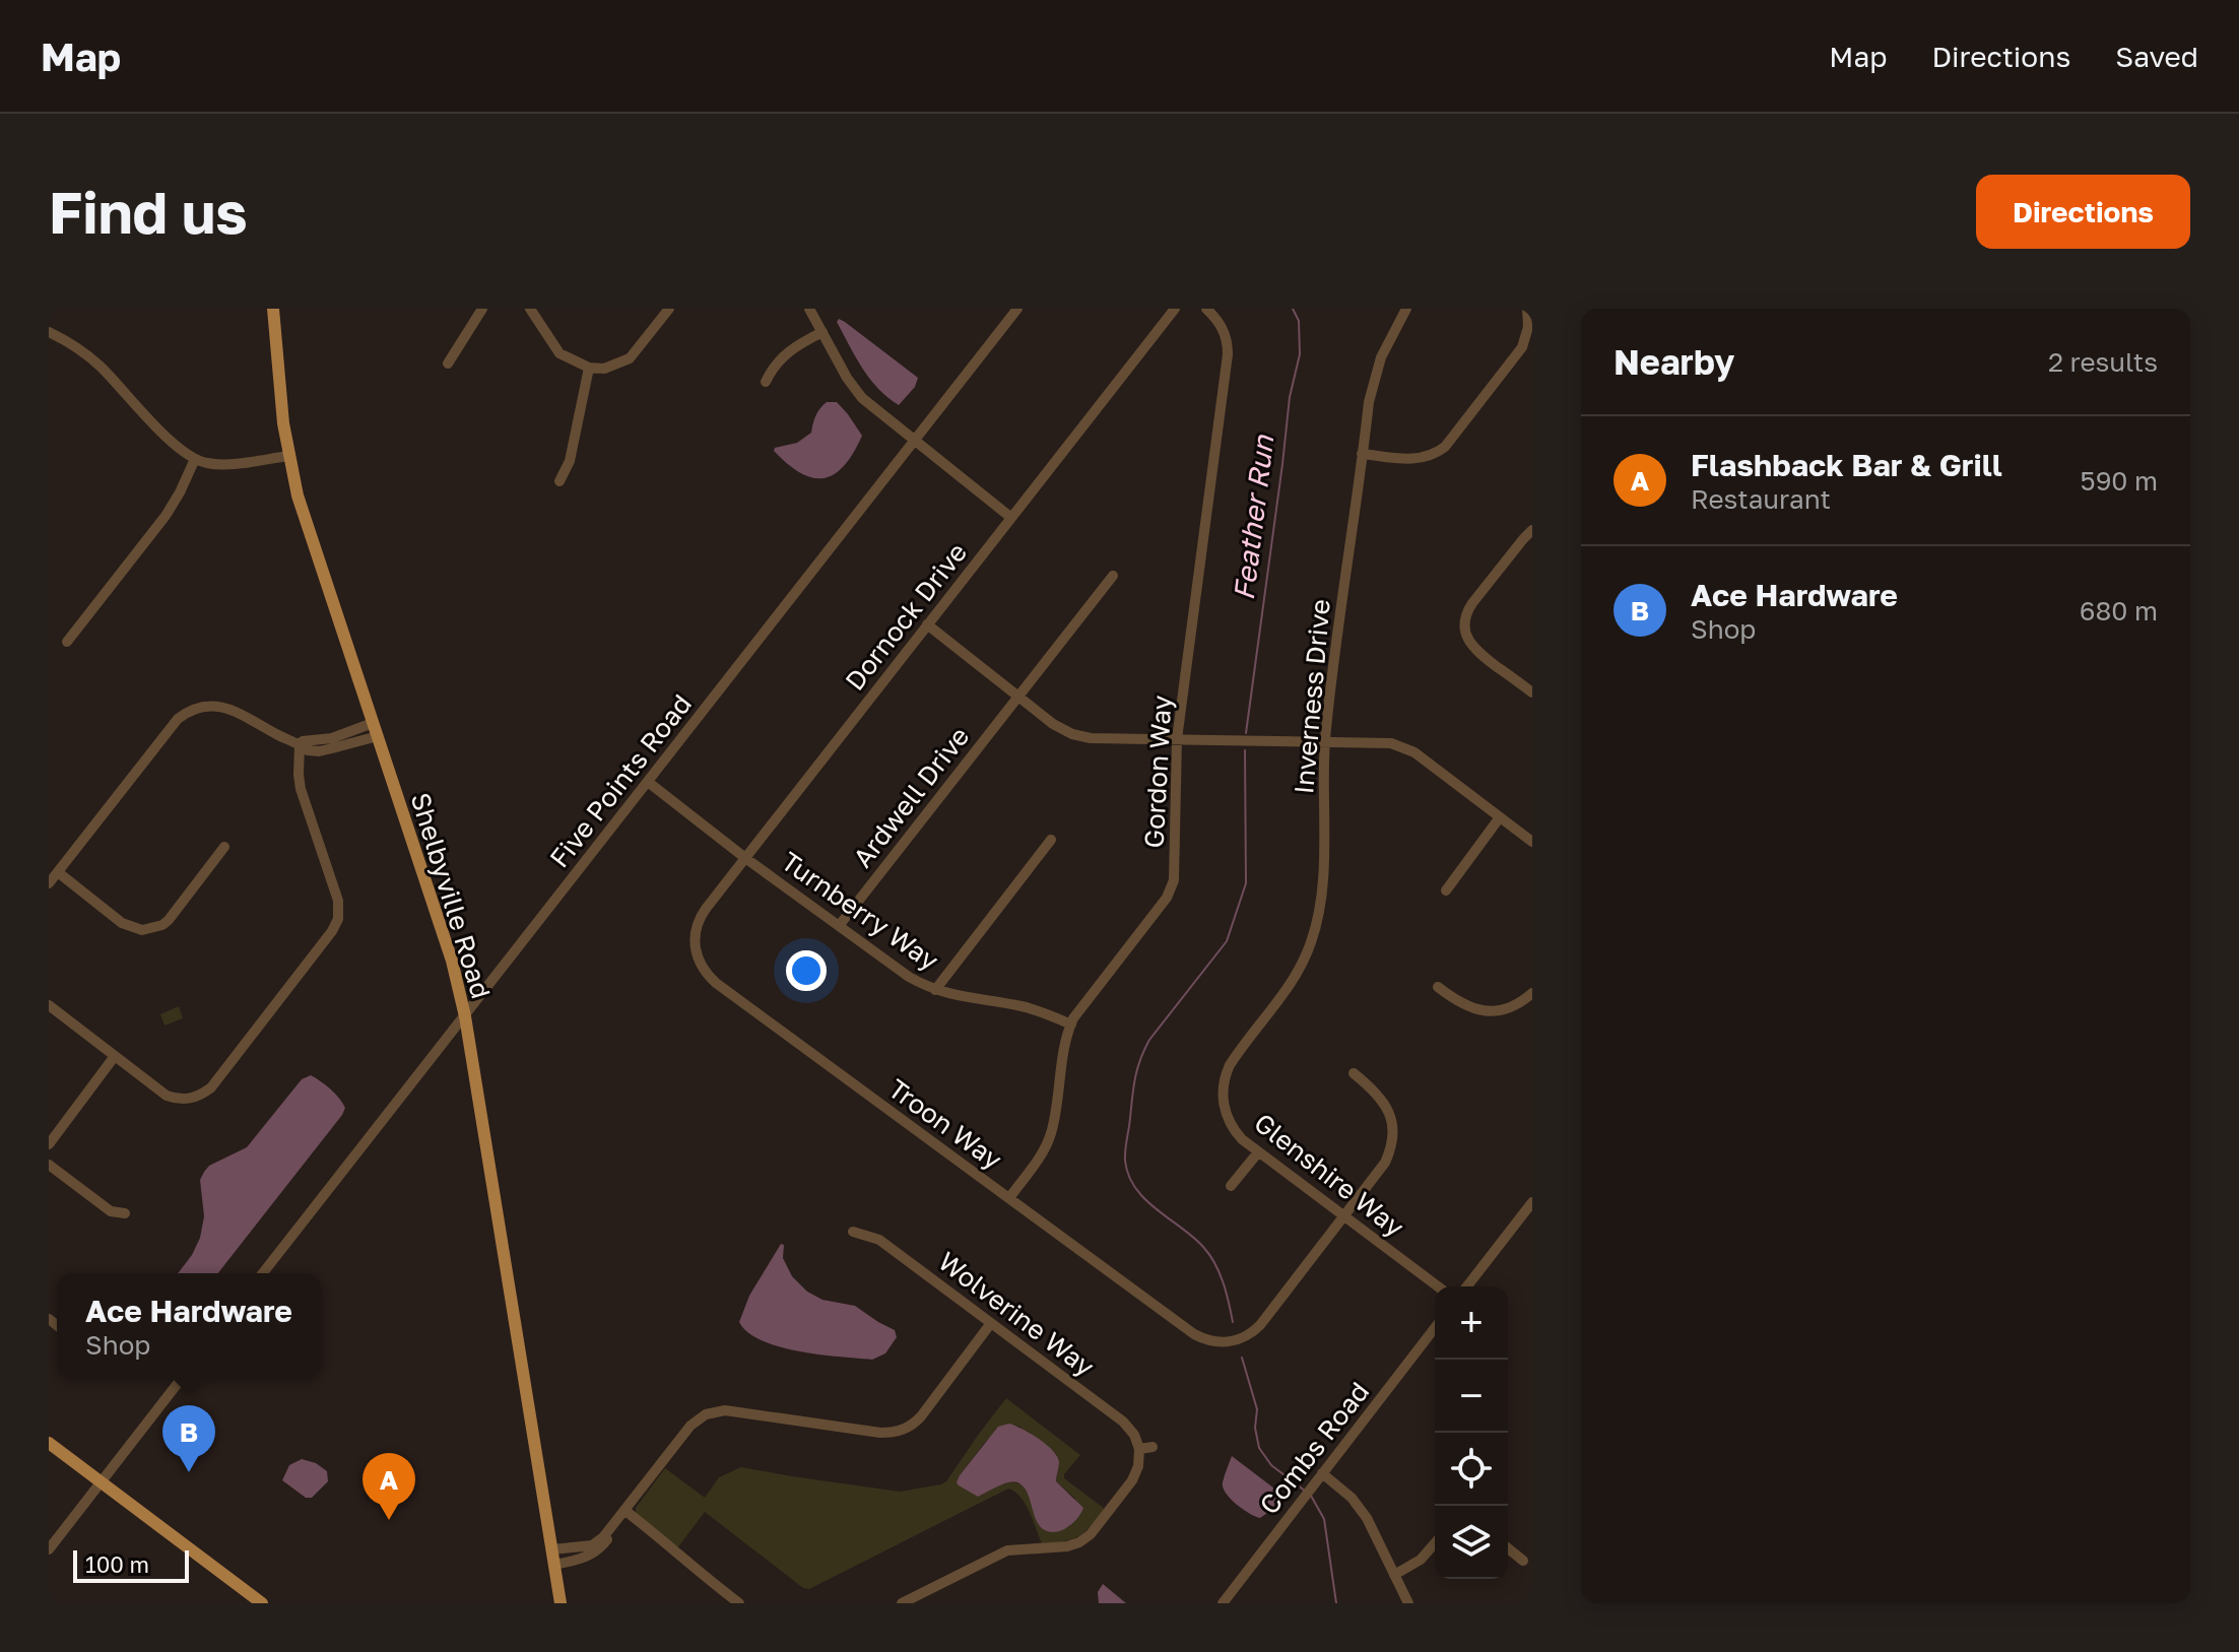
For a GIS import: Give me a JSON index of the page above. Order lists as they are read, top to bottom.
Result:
{
  "streets": {
    "main road": ["Shelbyville Road"],
    "street": [
      "Dornock Drive",
      "Inverness Drive",
      "Gordon Way",
      "Five Points Road",
      "Ardwell Drive",
      "Turnberry Way",
      "Troon Way",
      "Glenshire Way",
      "Wolverine Way",
      "Combs Road"
    ]
  },
  "crossings": [
    ["Dornock Drive", "Turnberry Way"],
    ["Dornock Drive", "Troon Way"],
    ["Inverness Drive", "Glenshire Way"],
    ["Gordon Way", "Turnberry Way"],
    ["Gordon Way", "Troon Way"],
    ["Five Points Road", "Shelbyville Road"],
    ["Five Points Road", "Turnberry Way"],
    ["Ardwell Drive", "Turnberry Way"],
    ["Troon Way", "Glenshire Way"]
  ],
  "water": ["Feather Run"],
  "scale_bar": "100 m",
  "page": {
    "header": "Map",
    "nav": ["Map", "Directions", "Saved"],
    "buttons": "Directions",
    "title": "Find us",
    "heading": ["Nearby", "2 results"],
    "list": [
      {
        "mark": "A",
        "name": "Flashback Bar & Grill",
        "note": "Restaurant",
        "value": "590 m"
      },
      {
        "mark": "B",
        "name": "Ace Hardware",
        "note": "Shop",
        "value": "680 m"
      }
    ],
    "popup": ["Ace Hardware", "Shop"],
    "map_buttons": ["+", "−"],
    "pins": ["B", "A"],
    "scale": "100 m"
  }
}
